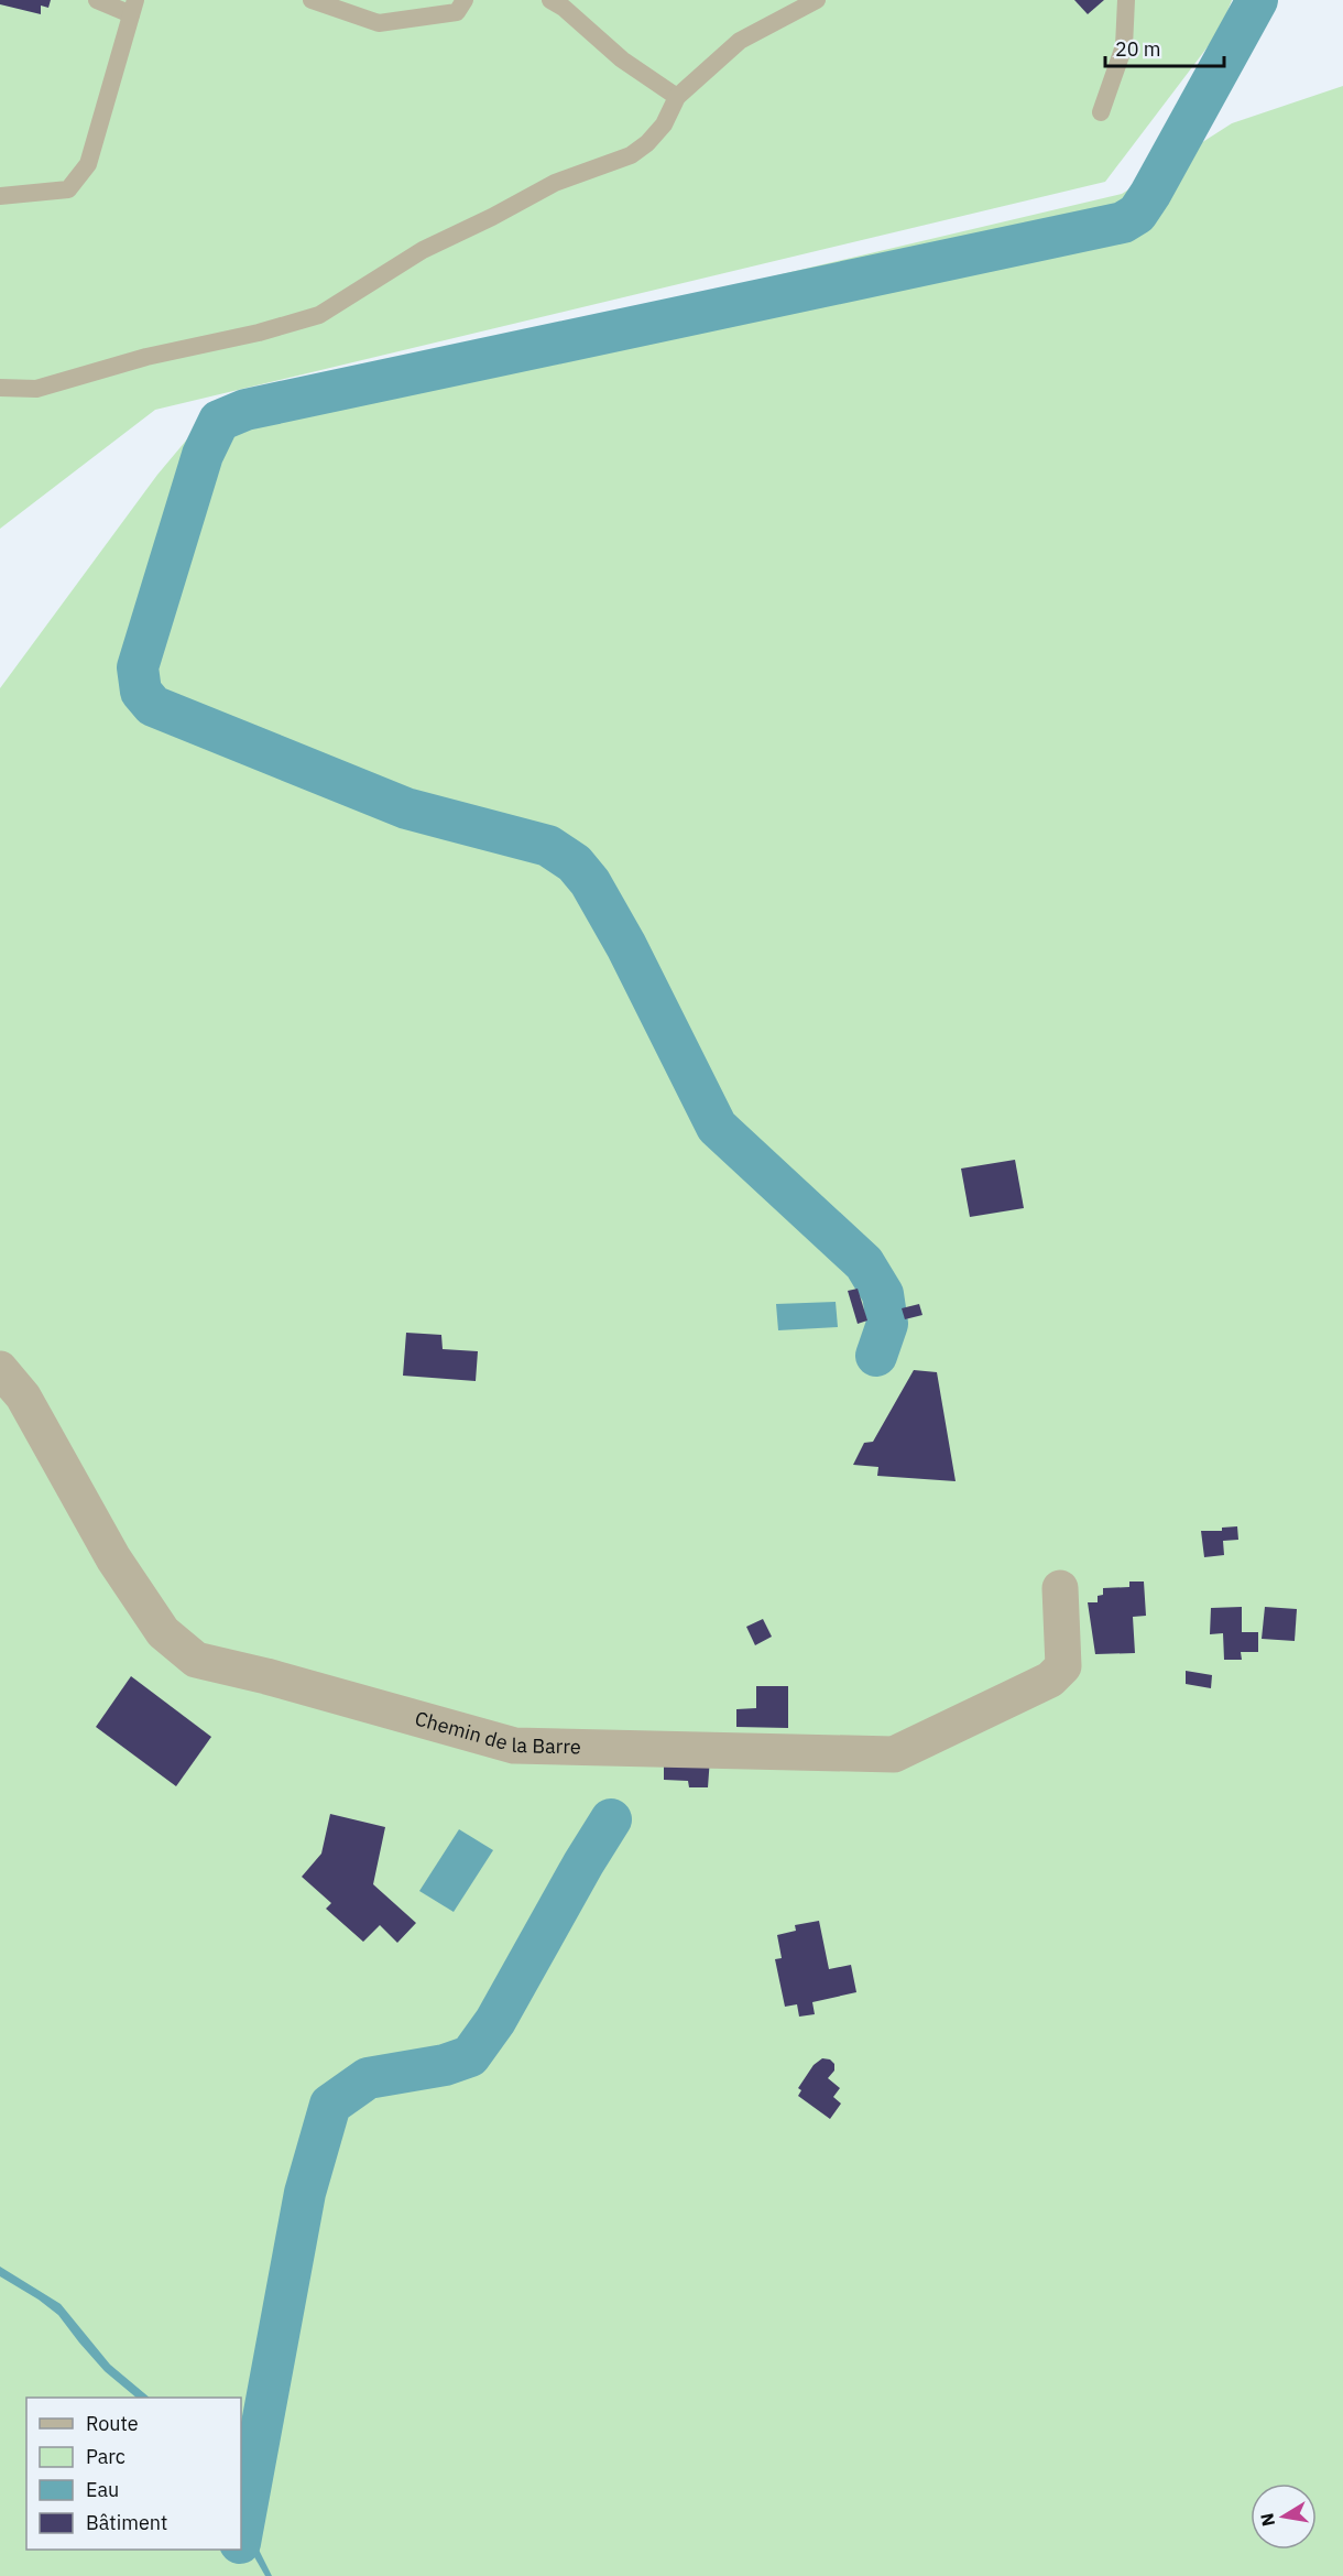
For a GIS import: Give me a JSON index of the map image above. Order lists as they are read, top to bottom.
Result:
{
  "streets": {
    "street": ["Chemin de la Barre"]
  },
  "legend": [
    "Route",
    "Parc",
    "Eau",
    "Bâtiment"
  ],
  "scale_bar": "20 m",
  "north": "left"
}
